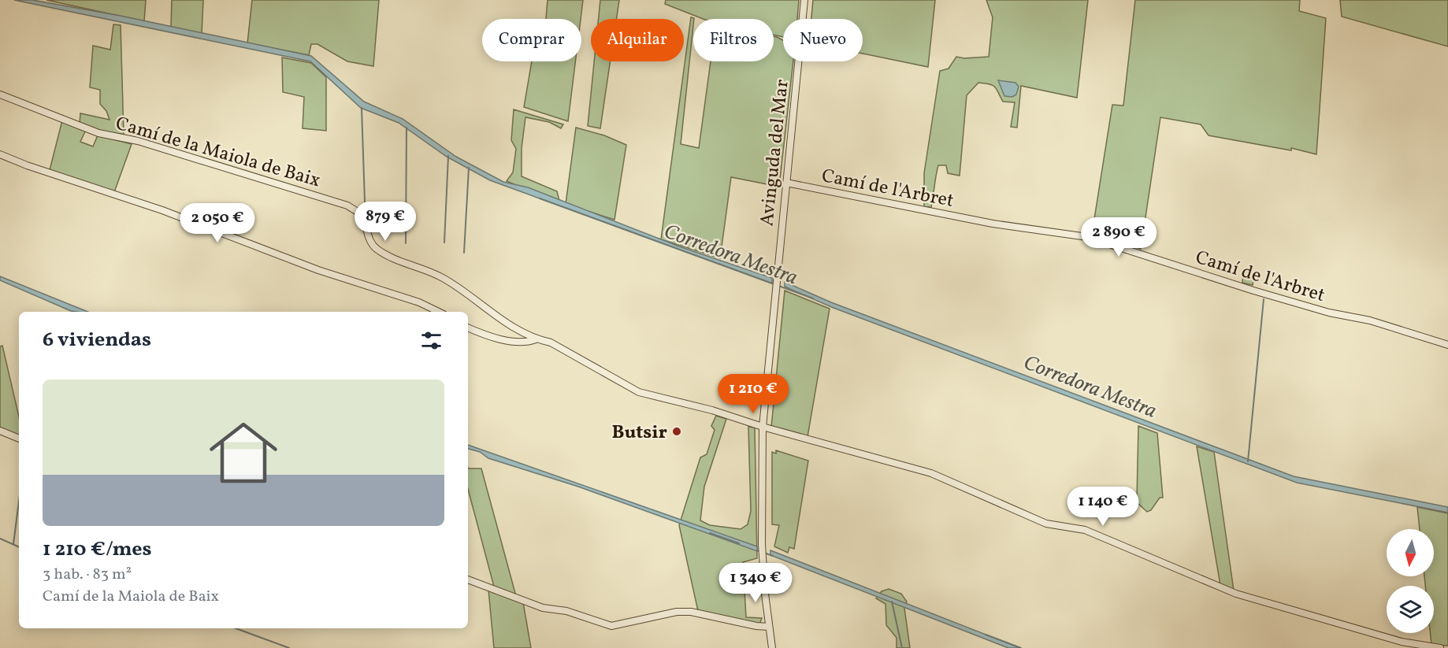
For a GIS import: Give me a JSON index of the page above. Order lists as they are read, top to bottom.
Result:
{
  "streets": {
    "street": ["Camí de la Maiola de Baix", "Avinguda del Mar", "Camí de l'Arbret"]
  },
  "crossings": [
    ["Camí de la Maiola de Baix", "Avinguda del Mar"],
    ["Avinguda del Mar", "Camí de l'Arbret"]
  ],
  "water": ["Corredora Mestra"],
  "places": ["Butsir"],
  "north": "bottom",
  "page": {
    "chip": [
      "Comprar",
      "Alquilar",
      "Filtros",
      "Nuevo"
    ],
    "price": [
      "879 €",
      "2 050 €",
      "2 890 €",
      "1 210 €",
      "1 140 €",
      "1 340 €"
    ],
    "heading": "6 viviendas",
    "list": [
      {
        "name": "1 210 €/mes",
        "note": "3 hab. · 83 m² · Camí de la Maiola de Baix"
      }
    ]
  }
}
